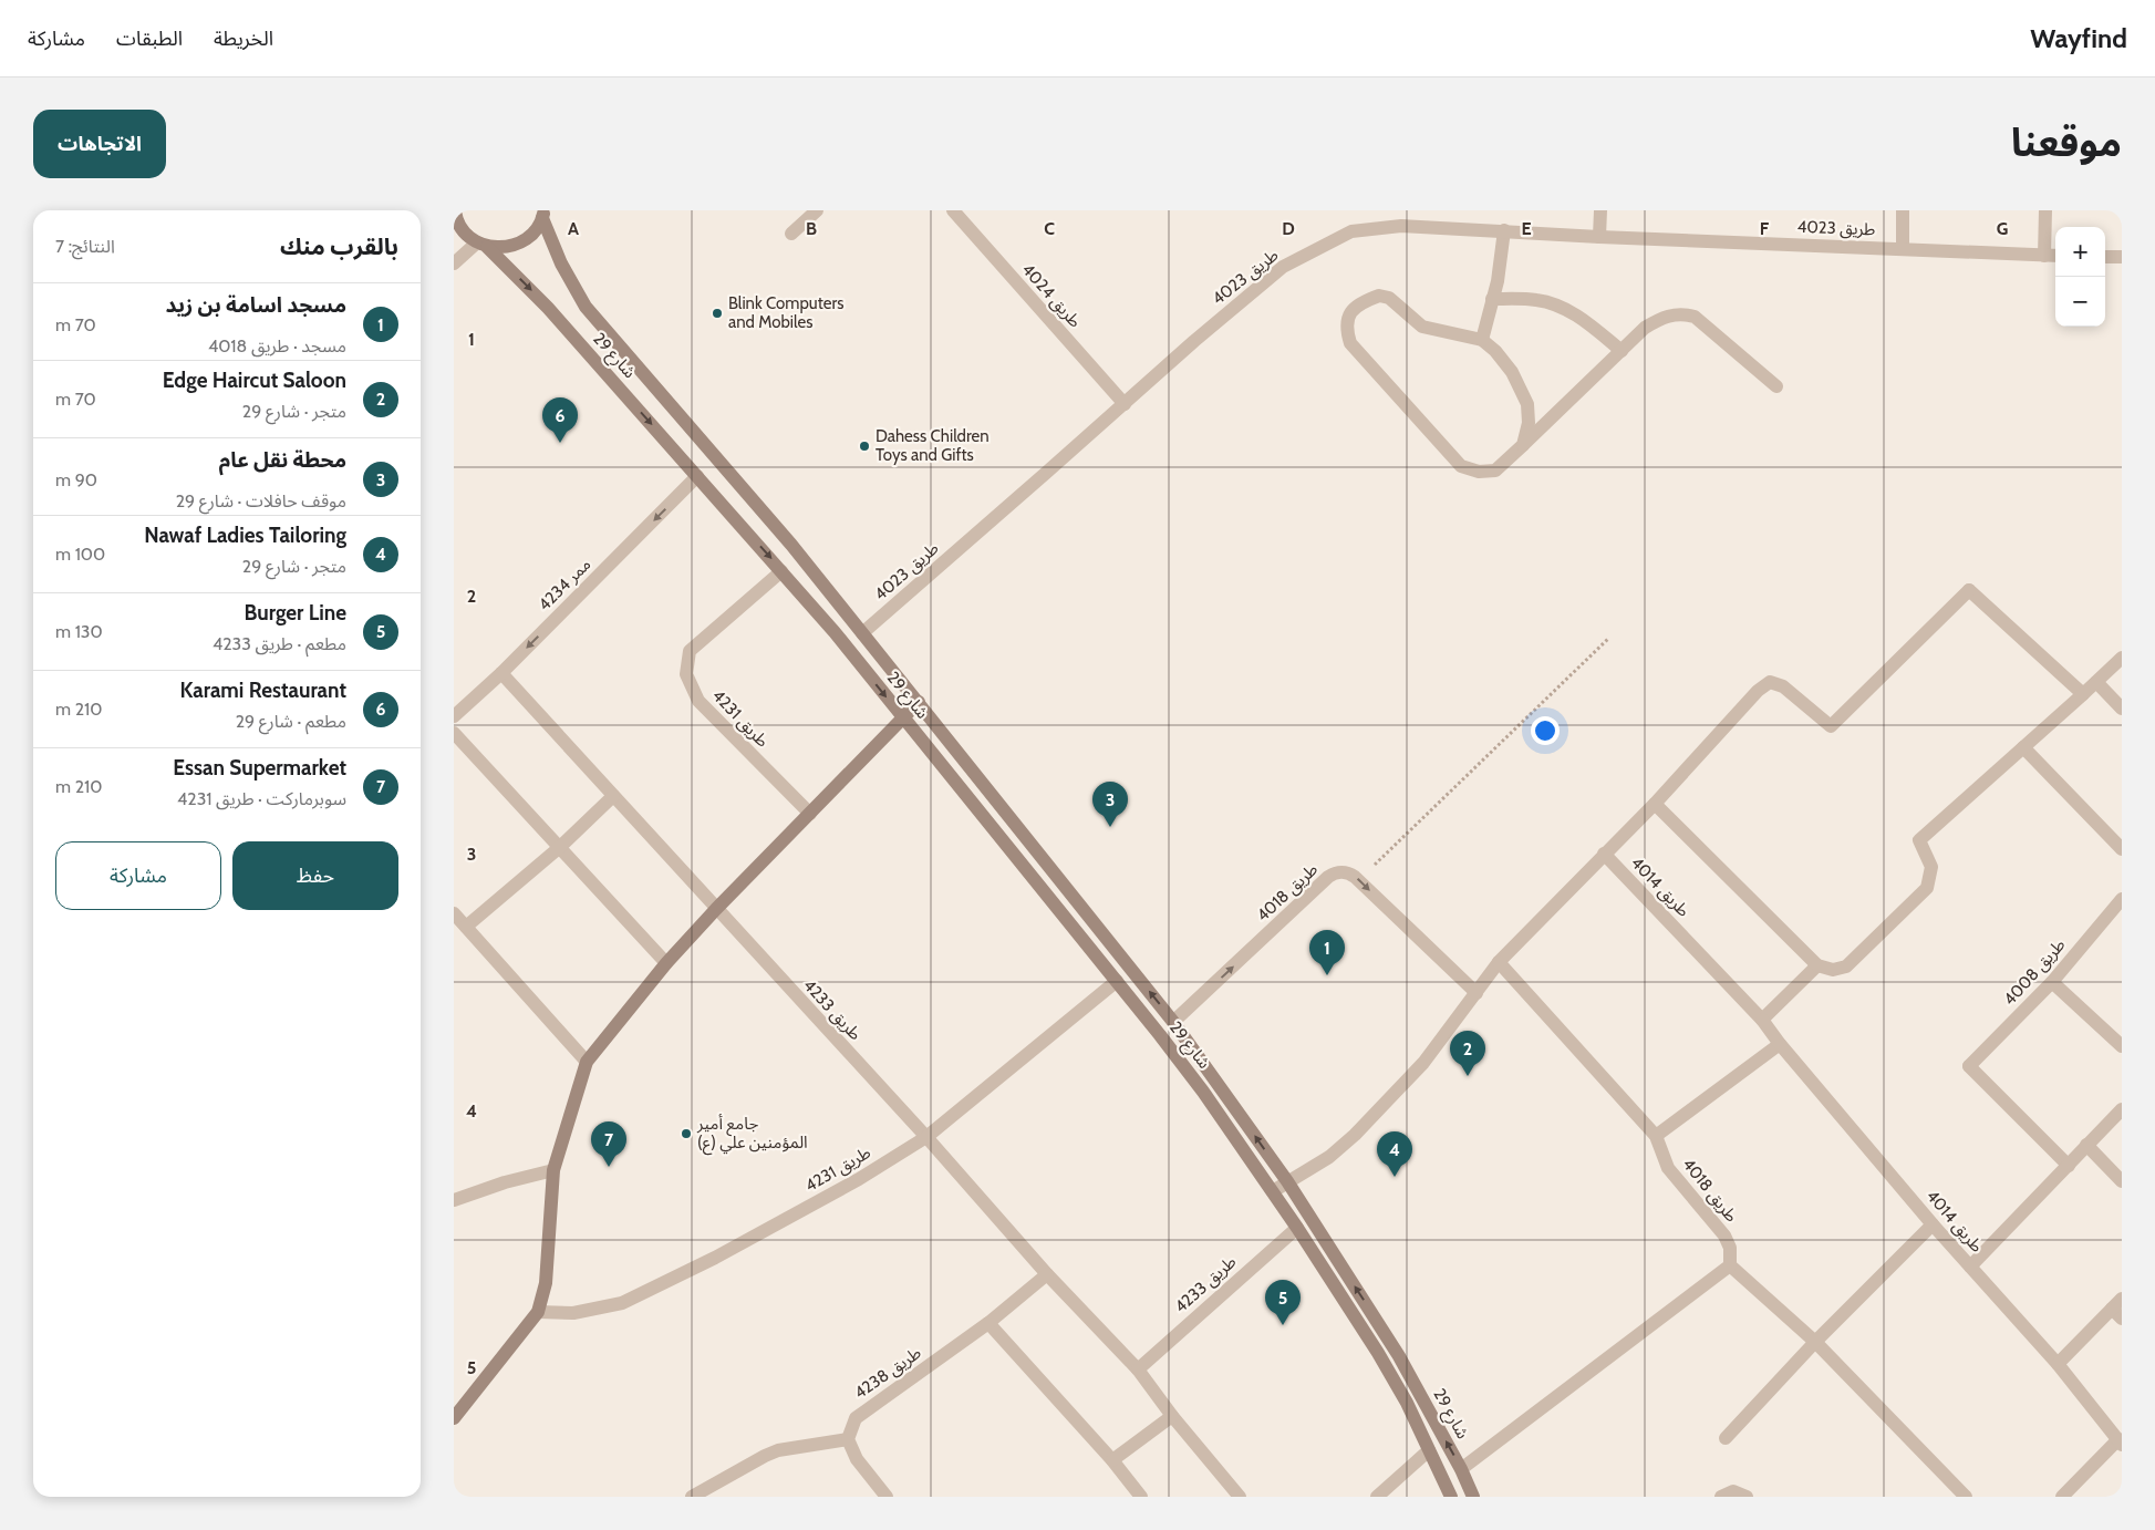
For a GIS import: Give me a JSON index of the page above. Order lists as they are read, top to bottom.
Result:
{
  "streets": {
    "street": [
      "طريق 4023",
      "طريق 4024",
      "شارع 29",
      "ممر 4234",
      "طريق 4231",
      "طريق 4014",
      "طريق 4018",
      "طريق 4008",
      "طريق 4233",
      "طريق 4238"
    ]
  },
  "crossings": [
    ["طريق 4023", "طريق 4024"],
    ["طريق 4023", "شارع 29"],
    ["شارع 29", "ممر 4234"],
    ["شارع 29", "طريق 4231"],
    ["شارع 29", "طريق 4018"],
    ["شارع 29", "طريق 4233"],
    ["ممر 4234", "طريق 4233"],
    ["طريق 4231", "طريق 4233"],
    ["طريق 4233", "طريق 4238"]
  ],
  "one_way": ["ممر 4234"],
  "places": ["Blink Computers and Mobiles", "Dahess Children Toys and Gifts", "جامع أمير المؤمنين علي (ع)"],
  "page": {
    "header": "Wayfind",
    "nav": ["الخريطة", "الطبقات", "مشاركة"],
    "title": "موقعنا",
    "buttons": [
      "الاتجاهات",
      ["حفظ", "مشاركة"]
    ],
    "heading": ["بالقرب منك", "النتائج: 7"],
    "map_buttons": ["+", "−"],
    "list": [
      {
        "mark": "1",
        "name": "مسجد اسامة بن زيد",
        "note": "مسجد · طريق 4018",
        "value": "70 m"
      },
      {
        "mark": "2",
        "name": "Edge Haircut Saloon",
        "note": "متجر · شارع 29",
        "value": "70 m"
      },
      {
        "mark": "3",
        "name": "محطة نقل عام",
        "note": "موقف حافلات · شارع 29",
        "value": "90 m"
      },
      {
        "mark": "4",
        "name": "Nawaf Ladies Tailoring",
        "note": "متجر · شارع 29",
        "value": "100 m"
      },
      {
        "mark": "5",
        "name": "Burger Line",
        "note": "مطعم · طريق 4233",
        "value": "130 m"
      },
      {
        "mark": "6",
        "name": "Karami Restaurant",
        "note": "مطعم · شارع 29",
        "value": "210 m"
      },
      {
        "mark": "7",
        "name": "Essan Supermarket",
        "note": "سوبرماركت · طريق 4231",
        "value": "210 m"
      }
    ],
    "pins": [
      "6",
      "3",
      "1",
      "2",
      "7",
      "4",
      "5"
    ]
  },
  "grid": {
    "columns": [
      "A",
      "B",
      "C",
      "D",
      "E",
      "F",
      "G"
    ],
    "rows": [
      "1",
      "2",
      "3",
      "4",
      "5"
    ]
  }
}
